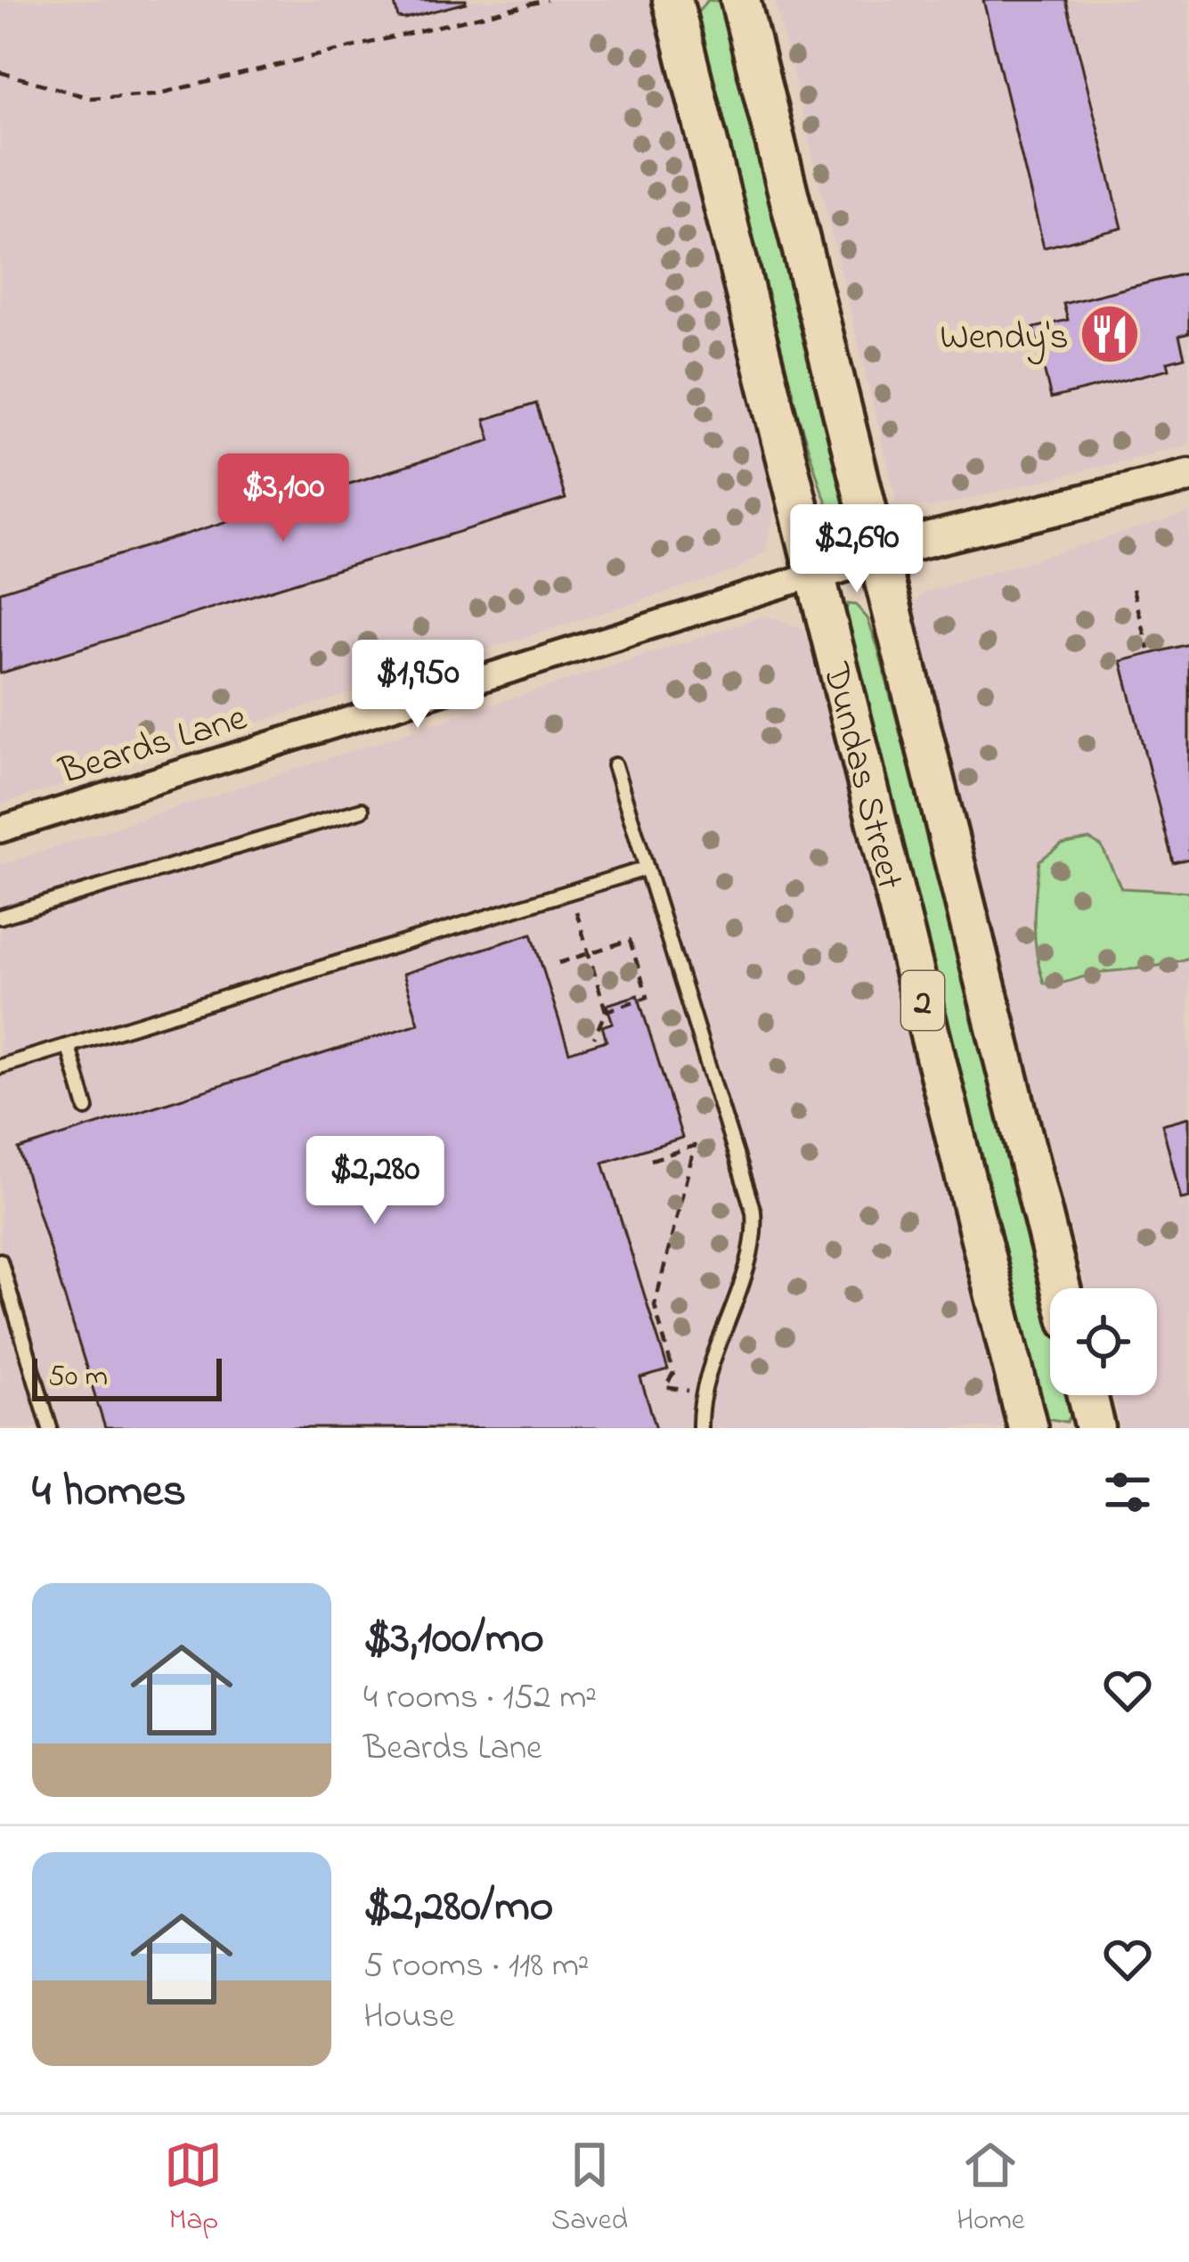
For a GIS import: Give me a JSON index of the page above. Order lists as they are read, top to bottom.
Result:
{
  "streets": {
    "main road": ["Beards Lane", "Dundas Street", "2"]
  },
  "crossings": [
    ["Beards Lane", "Dundas Street"]
  ],
  "places": {
    "restaurant": ["Wendy's"]
  },
  "scale_bar": "50 m",
  "page": {
    "price": [
      "$3,100",
      "$2,690",
      "$1,950",
      "$2,280"
    ],
    "scale": "50 m",
    "heading": "4 homes",
    "list": [
      {
        "name": "$3,100/mo",
        "note": "4 rooms · 152 m² · Beards Lane"
      },
      {
        "name": "$2,280/mo",
        "note": "5 rooms · 118 m² · House"
      }
    ],
    "tabs": ["Map", "Saved", "Home"]
  }
}
